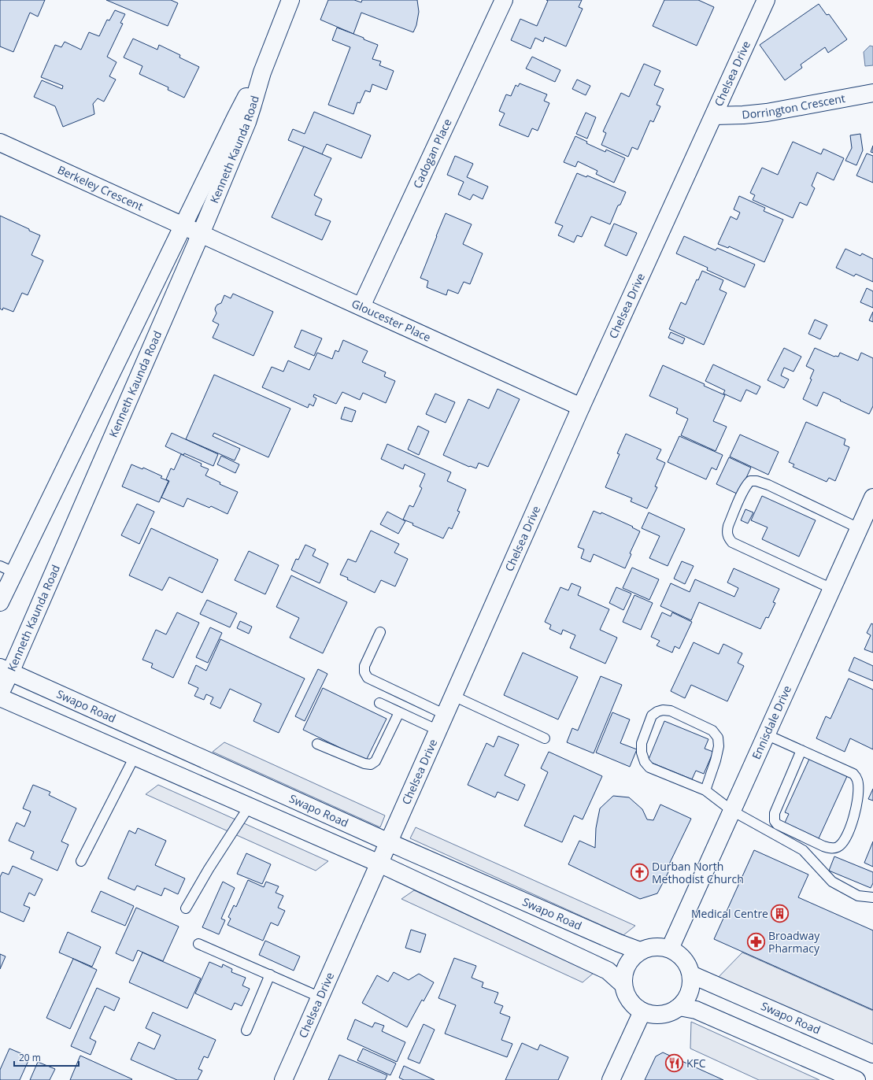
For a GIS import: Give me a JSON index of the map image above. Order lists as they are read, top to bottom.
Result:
{
  "streets": {
    "street": [
      "Chelsea Drive",
      "Dorrington Crescent",
      "Kenneth Kaunda Road",
      "Cadogan Place",
      "Berkeley Crescent",
      "Gloucester Place",
      "Swapo Road",
      "Ennisdale Drive"
    ]
  },
  "crossings": [
    ["Chelsea Drive", "Dorrington Crescent"],
    ["Chelsea Drive", "Gloucester Place"],
    ["Chelsea Drive", "Swapo Road"],
    ["Kenneth Kaunda Road", "Berkeley Crescent"],
    ["Kenneth Kaunda Road", "Gloucester Place"],
    ["Kenneth Kaunda Road", "Swapo Road"],
    ["Cadogan Place", "Gloucester Place"],
    ["Berkeley Crescent", "Gloucester Place"],
    ["Swapo Road", "Ennisdale Drive"]
  ],
  "places": {
    "church": ["Durban North Methodist Church"],
    "building": ["Medical Centre"],
    "pharmacy": ["Broadway Pharmacy"],
    "restaurant": ["KFC"]
  },
  "scale_bar": "20 m"
}
